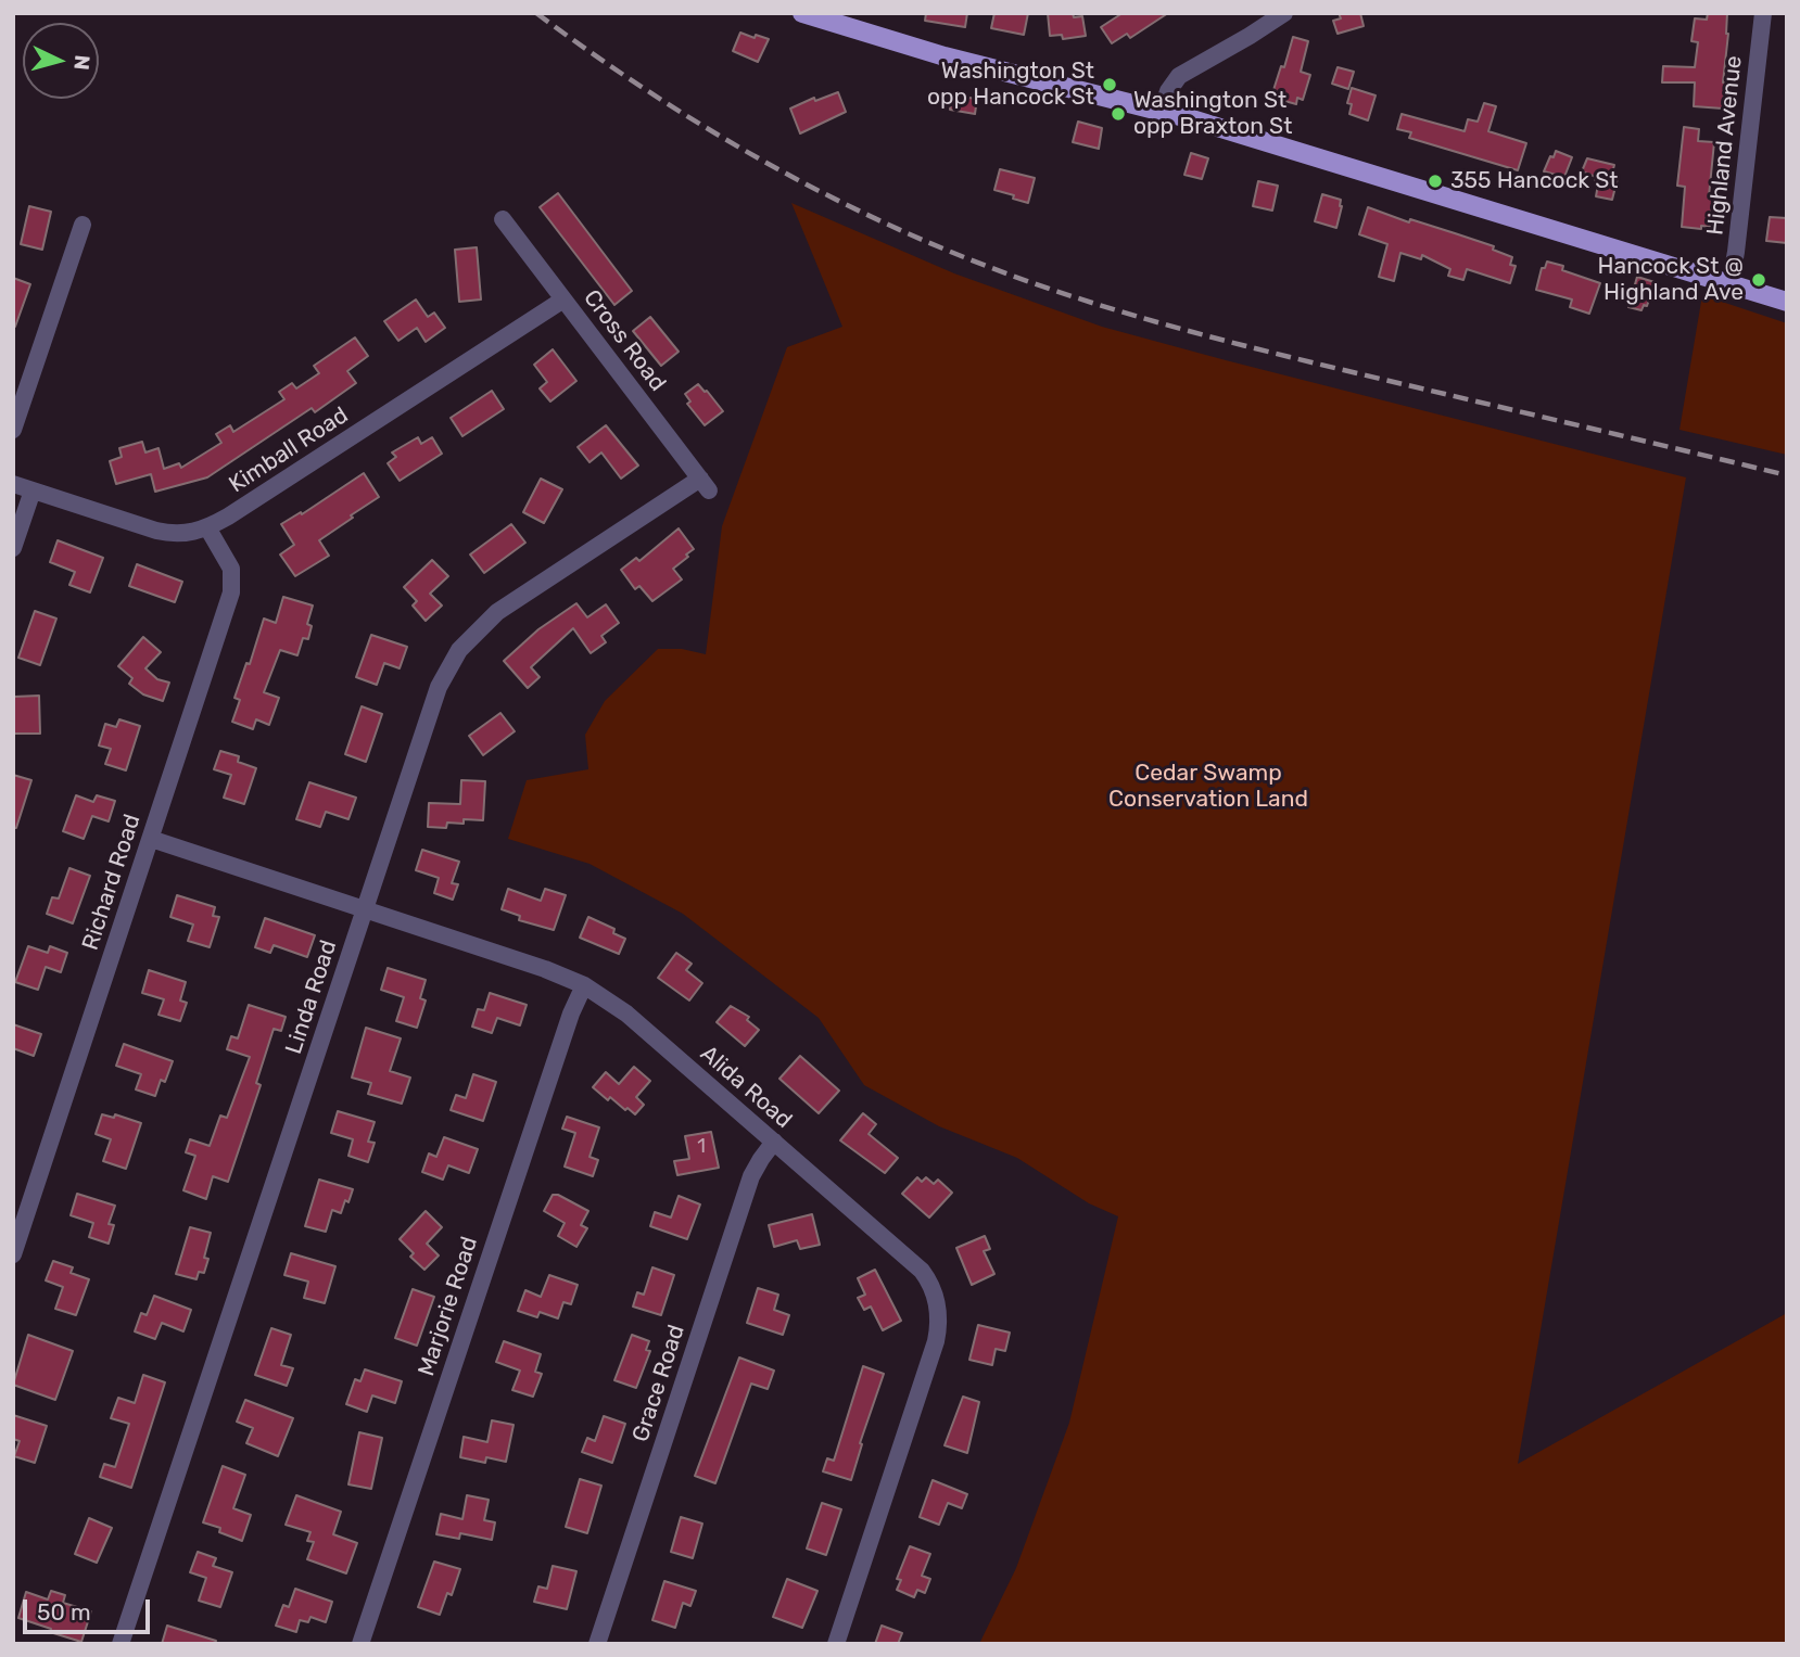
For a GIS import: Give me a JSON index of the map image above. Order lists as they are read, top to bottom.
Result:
{
  "streets": {
    "street": [
      "Highland Avenue",
      "Cross Road",
      "Kimball Road",
      "Richard Road",
      "Linda Road",
      "Alida Road",
      "Marjorie Road",
      "Grace Road"
    ]
  },
  "crossings": [
    ["Cross Road", "Kimball Road"],
    ["Cross Road", "Linda Road"],
    ["Kimball Road", "Richard Road"],
    ["Richard Road", "Alida Road"],
    ["Linda Road", "Alida Road"],
    ["Alida Road", "Marjorie Road"],
    ["Alida Road", "Grace Road"]
  ],
  "parks": ["Cedar Swamp Conservation Land"],
  "places": [
    "Washington St opp Hancock St",
    "Washington St opp Braxton St",
    "355 Hancock St",
    "Hancock St @ Highland Ave"
  ],
  "house_numbers": ["1"],
  "scale_bar": "50 m",
  "north": "right"
}
